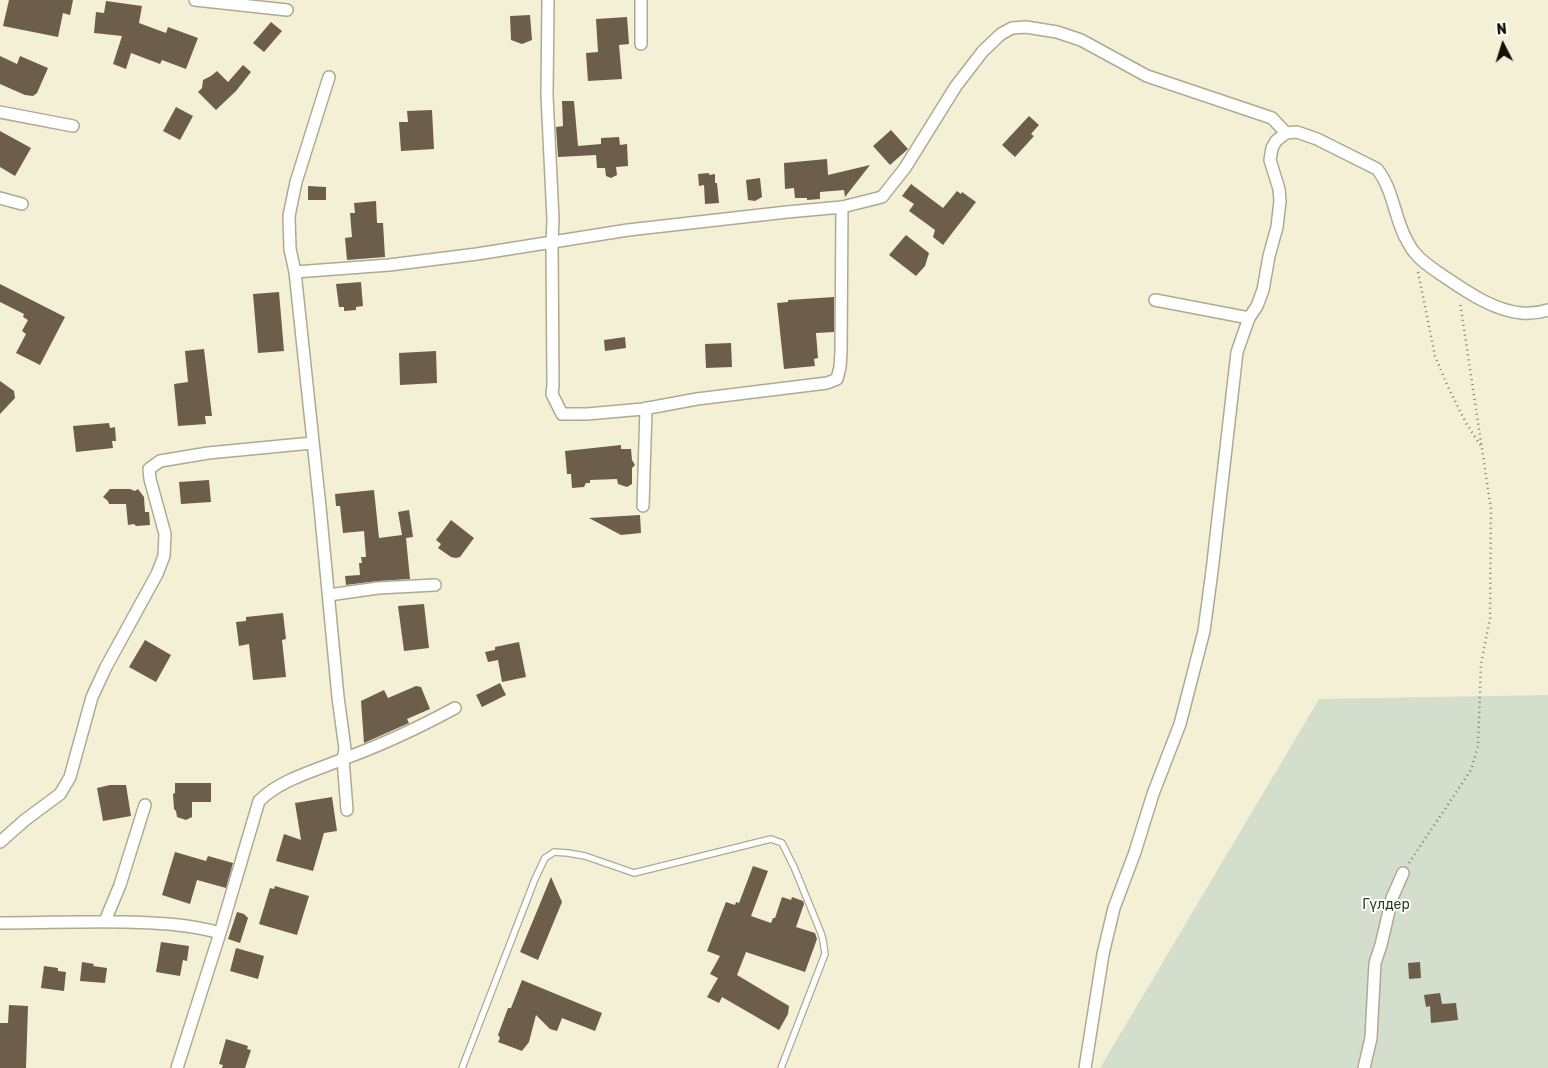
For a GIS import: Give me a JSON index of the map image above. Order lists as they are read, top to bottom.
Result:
{
  "parks": ["Гүлдер"],
  "north": "top"
}
